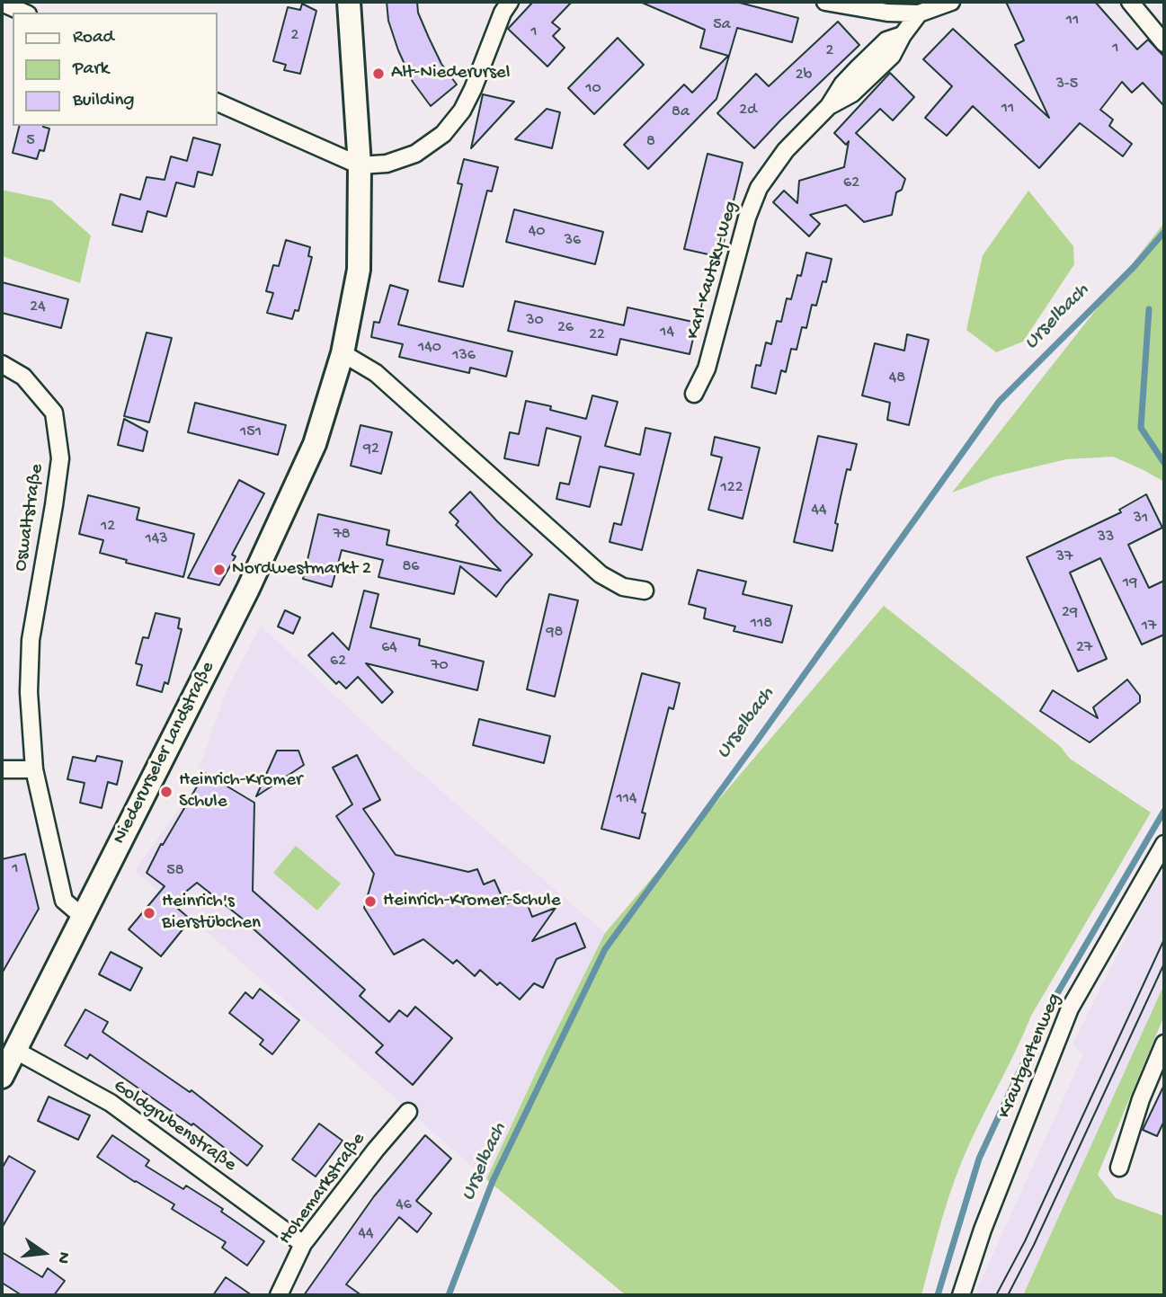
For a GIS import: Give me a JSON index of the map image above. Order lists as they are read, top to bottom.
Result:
{
  "streets": {
    "main road": ["Niederurseler Landstraße"],
    "street": [
      "Karl-Kautsky-Weg",
      "Oswaltstraße",
      "Krautgartenweg",
      "Goldgrubenstraße",
      "Hohemarkstraße"
    ]
  },
  "crossings": [
    ["Oswaltstraße", "Niederurseler Landstraße"],
    ["Niederurseler Landstraße", "Goldgrubenstraße"],
    ["Goldgrubenstraße", "Hohemarkstraße"]
  ],
  "water": ["Urselbach"],
  "places": [
    "Alt-Niederursel",
    "Nordwestmarkt 2",
    "Heinrich-Kromer Schule",
    "Heinrich-Kromer-Schule",
    "Heinrich's Bierstübchen"
  ],
  "house_numbers": [
    "11",
    "5a",
    "1",
    "2",
    "1",
    "2",
    "2b",
    "3-5",
    "10",
    "11",
    "2d",
    "8a",
    "5",
    "8",
    "62",
    "40",
    "36",
    "24",
    "30",
    "26",
    "14",
    "22",
    "140",
    "136",
    "48",
    "151",
    "92",
    "122",
    "44",
    "31",
    "12",
    "78",
    "33",
    "143",
    "37",
    "86",
    "19",
    "29",
    "118",
    "17",
    "98",
    "64",
    "27",
    "62",
    "70",
    "114",
    "1",
    "58",
    "46",
    "44"
  ],
  "legend": ["Road", "Park", "Building"],
  "north": "right"
}
